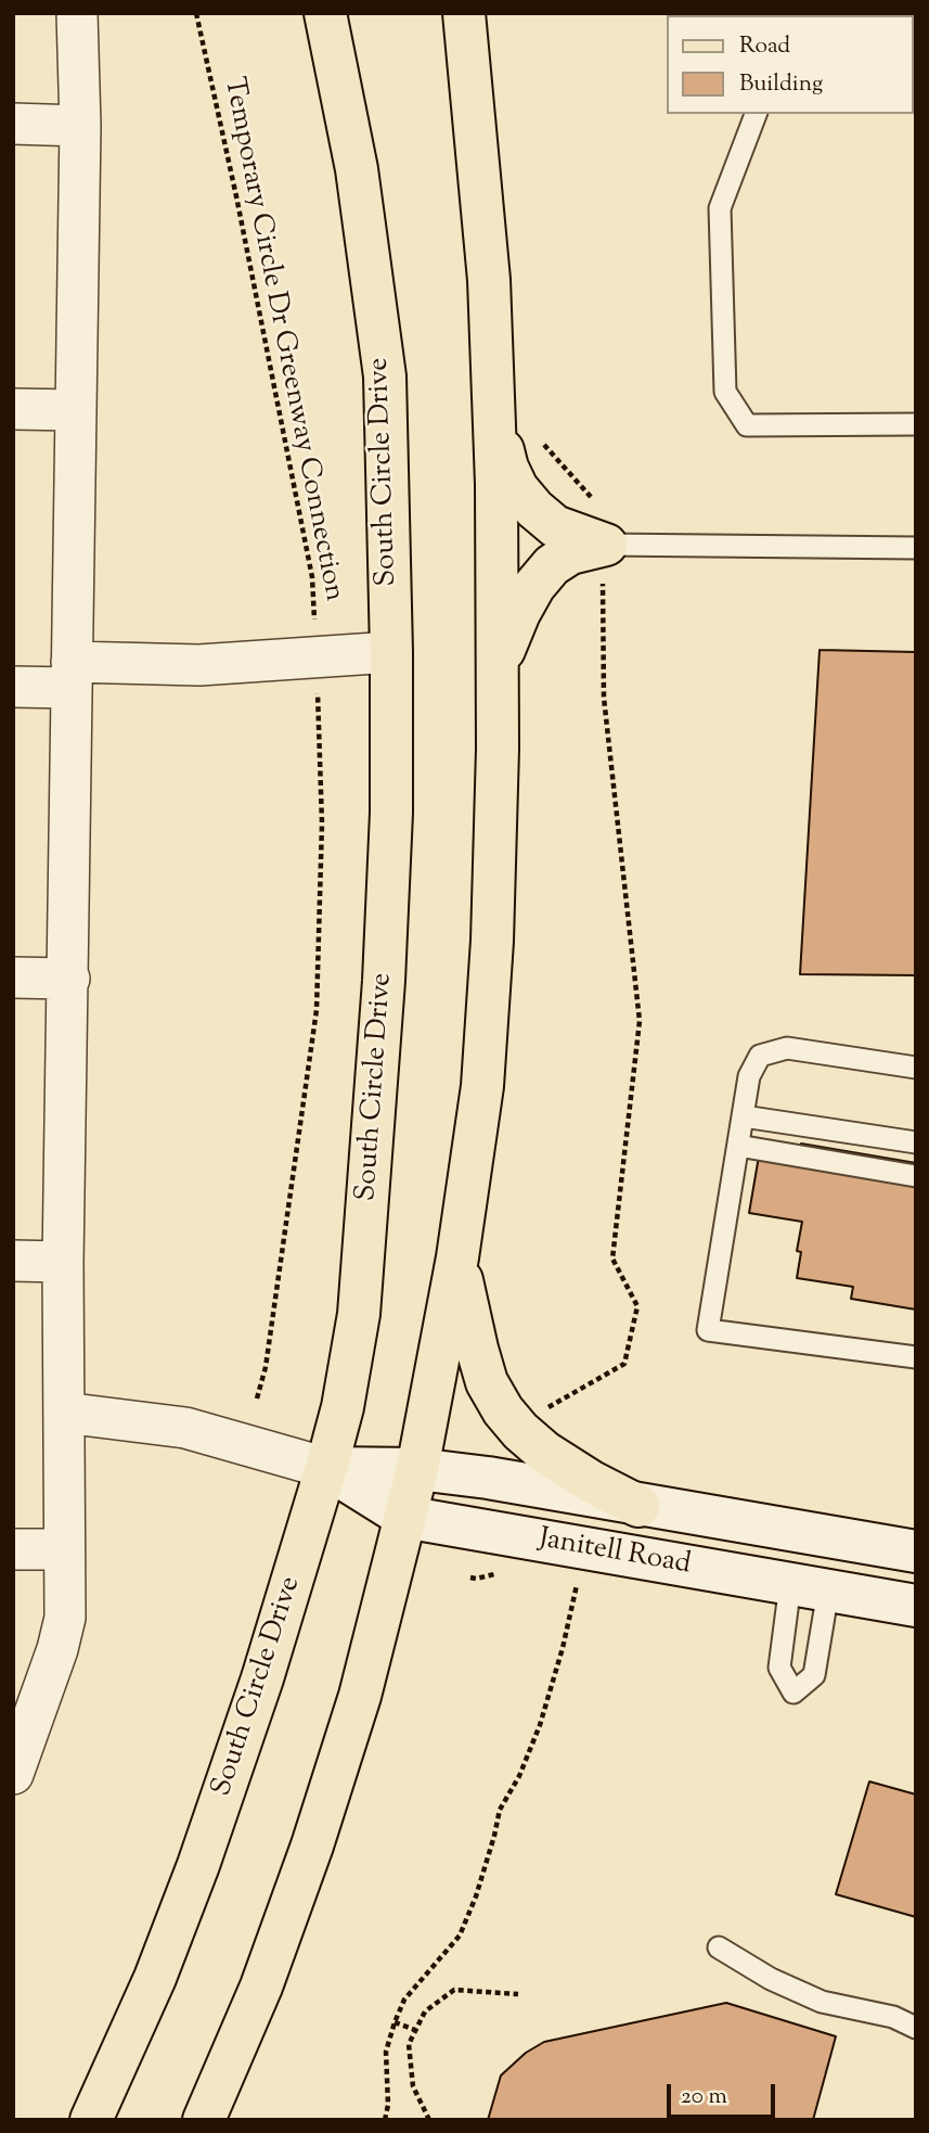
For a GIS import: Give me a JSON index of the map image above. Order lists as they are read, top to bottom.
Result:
{
  "streets": {
    "main road": ["South Circle Drive"],
    "street": ["Janitell Road"],
    "path": ["Temporary Circle Dr Greenway Connection"]
  },
  "crossings": [
    ["South Circle Drive", "Janitell Road"]
  ],
  "legend": ["Road", "Building"],
  "scale_bar": "20 m"
}
